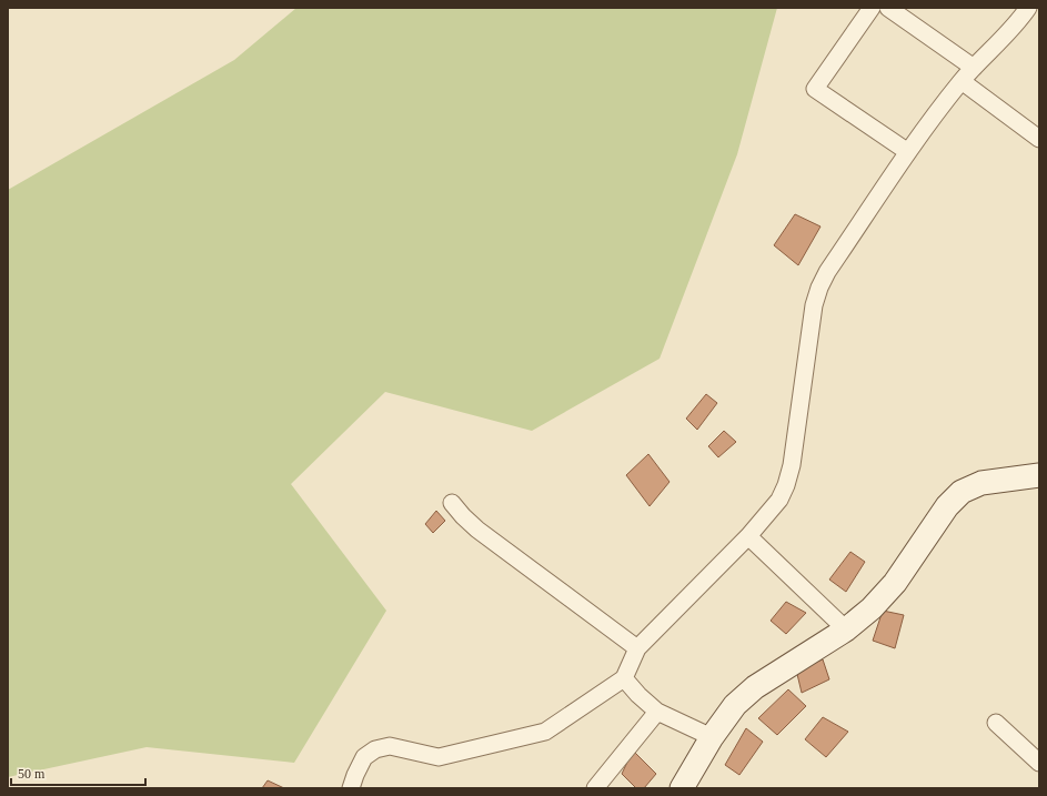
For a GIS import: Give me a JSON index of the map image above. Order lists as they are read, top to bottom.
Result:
{
  "scale_bar": "50 m"
}
